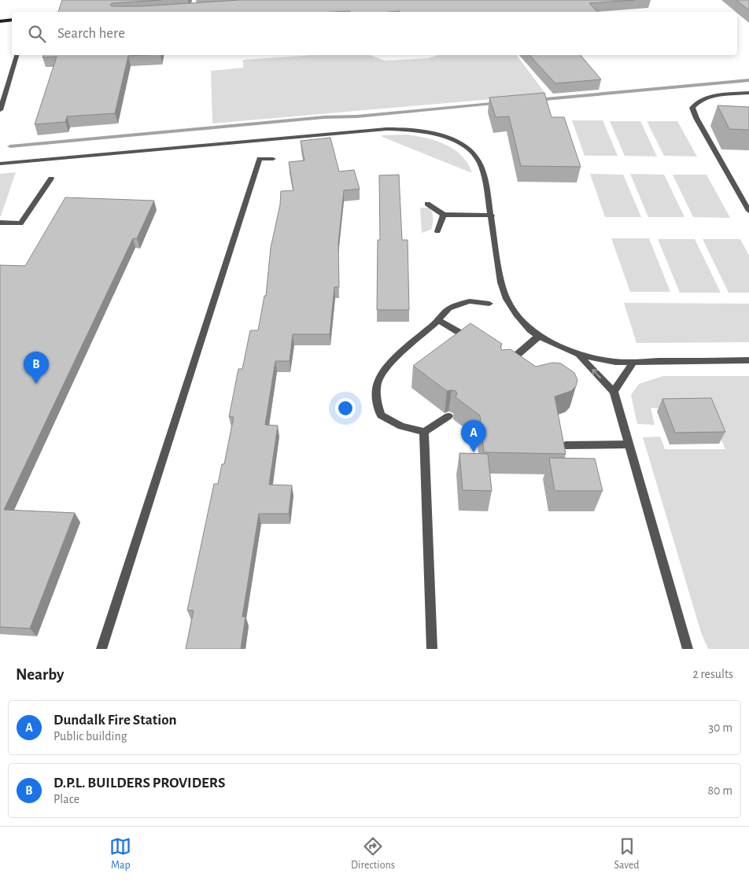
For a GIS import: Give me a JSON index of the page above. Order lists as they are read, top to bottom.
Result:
{
  "page": {
    "search": "Search here",
    "pins": ["B", "A"],
    "heading": ["Nearby", "2 results"],
    "list": [
      {
        "mark": "A",
        "name": "Dundalk Fire Station",
        "note": "Public building",
        "value": "30 m"
      },
      {
        "mark": "B",
        "name": "D.P.L. BUILDERS PROVIDERS",
        "note": "Place",
        "value": "80 m"
      }
    ],
    "nav": ["Map", "Directions", "Saved"]
  }
}
